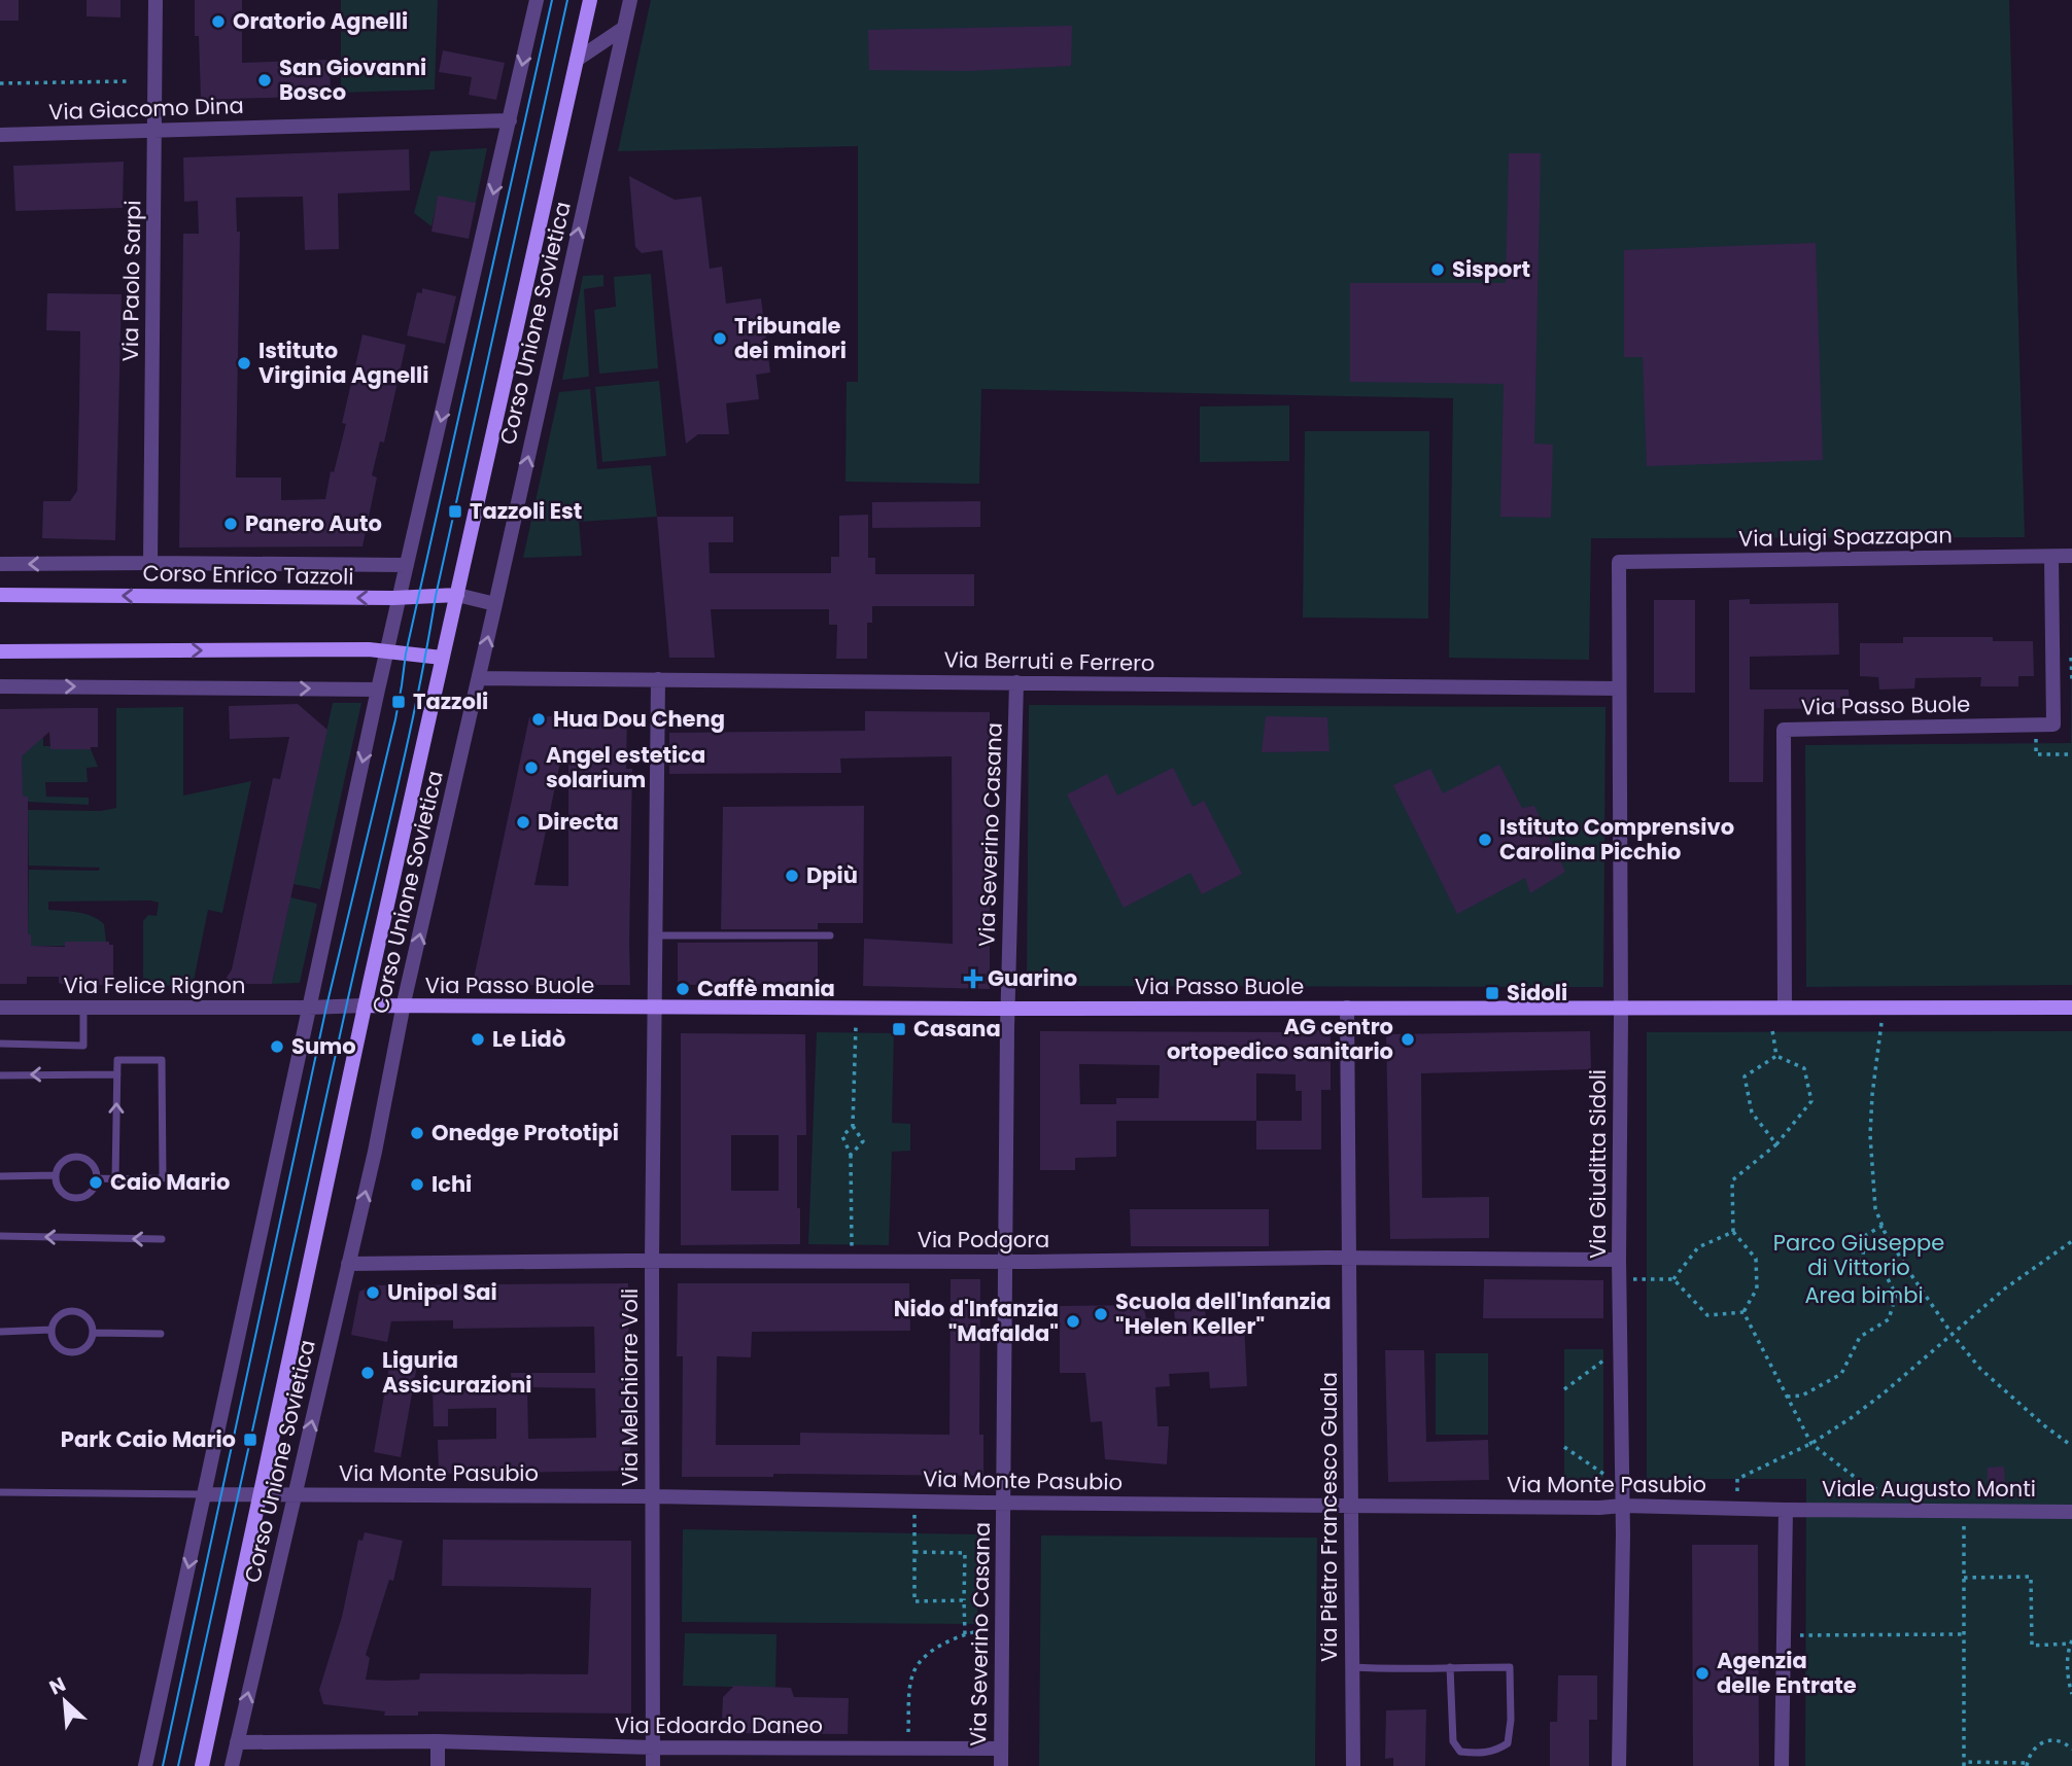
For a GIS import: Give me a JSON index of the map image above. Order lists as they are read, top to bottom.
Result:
{
  "streets": {
    "street": [
      "Via Giacomo Dina",
      "Via Paolo Sarpi",
      "Corso Unione Sovietica",
      "Via Luigi Spazzapan",
      "Corso Enrico Tazzoli",
      "Via Berruti e Ferrero",
      "Via Passo Buole",
      "Via Severino Casana",
      "Via Felice Rignon",
      "Via Giuditta Sidoli",
      "Via Podgora",
      "Via Melchiorre Voli",
      "Via Monte Pasubio",
      "Viale Augusto Monti",
      "Via Pietro Francesco Guala",
      "Via Edoardo Daneo"
    ]
  },
  "crossings": [
    ["Via Giacomo Dina", "Via Paolo Sarpi"],
    ["Via Paolo Sarpi", "Corso Enrico Tazzoli"],
    ["Corso Unione Sovietica", "Corso Enrico Tazzoli"],
    ["Corso Unione Sovietica", "Via Berruti e Ferrero"],
    ["Corso Unione Sovietica", "Via Passo Buole"],
    ["Corso Unione Sovietica", "Via Felice Rignon"],
    ["Corso Unione Sovietica", "Via Podgora"],
    ["Corso Unione Sovietica", "Via Monte Pasubio"],
    ["Corso Unione Sovietica", "Via Edoardo Daneo"],
    ["Via Luigi Spazzapan", "Via Giuditta Sidoli"],
    ["Via Berruti e Ferrero", "Via Severino Casana"],
    ["Via Berruti e Ferrero", "Via Giuditta Sidoli"],
    ["Via Passo Buole", "Via Severino Casana"],
    ["Via Passo Buole", "Via Giuditta Sidoli"],
    ["Via Passo Buole", "Via Melchiorre Voli"],
    ["Via Passo Buole", "Via Pietro Francesco Guala"],
    ["Via Severino Casana", "Via Podgora"],
    ["Via Severino Casana", "Via Monte Pasubio"],
    ["Via Severino Casana", "Via Edoardo Daneo"],
    ["Via Giuditta Sidoli", "Via Podgora"],
    ["Via Giuditta Sidoli", "Via Monte Pasubio"],
    ["Via Podgora", "Via Melchiorre Voli"],
    ["Via Podgora", "Via Pietro Francesco Guala"],
    ["Via Melchiorre Voli", "Via Monte Pasubio"],
    ["Via Melchiorre Voli", "Via Edoardo Daneo"],
    ["Via Monte Pasubio", "Viale Augusto Monti"],
    ["Via Monte Pasubio", "Via Pietro Francesco Guala"]
  ],
  "parks": ["Parco Giuseppe di Vittorio", "Area bimbi"],
  "places": {
    "other": [
      "Oratorio Agnelli",
      "San Giovanni Bosco",
      "Sisport",
      "Tribunale dei minori",
      "Istituto Virginia Agnelli",
      "Panero Auto",
      "Hua Dou Cheng",
      "Angel estetica solarium",
      "Directa",
      "Istituto Comprensivo Carolina Picchio",
      "Dpiù",
      "Caffè mania",
      "Le Lidò",
      "AG centro ortopedico sanitario",
      "Sumo",
      "Onedge Prototipi",
      "Caio Mario",
      "Ichi",
      "Unipol Sai",
      "Scuola dell'Infanzia \"Helen Keller\"",
      "Nido d'Infanzia \"Mafalda\"",
      "Liguria Assicurazioni",
      "Agenzia delle Entrate"
    ],
    "transit": [
      "Tazzoli Est",
      "Tazzoli",
      "Sidoli",
      "Casana",
      "Park Caio Mario"
    ],
    "health": ["Guarino"]
  },
  "north": "top left"
}
